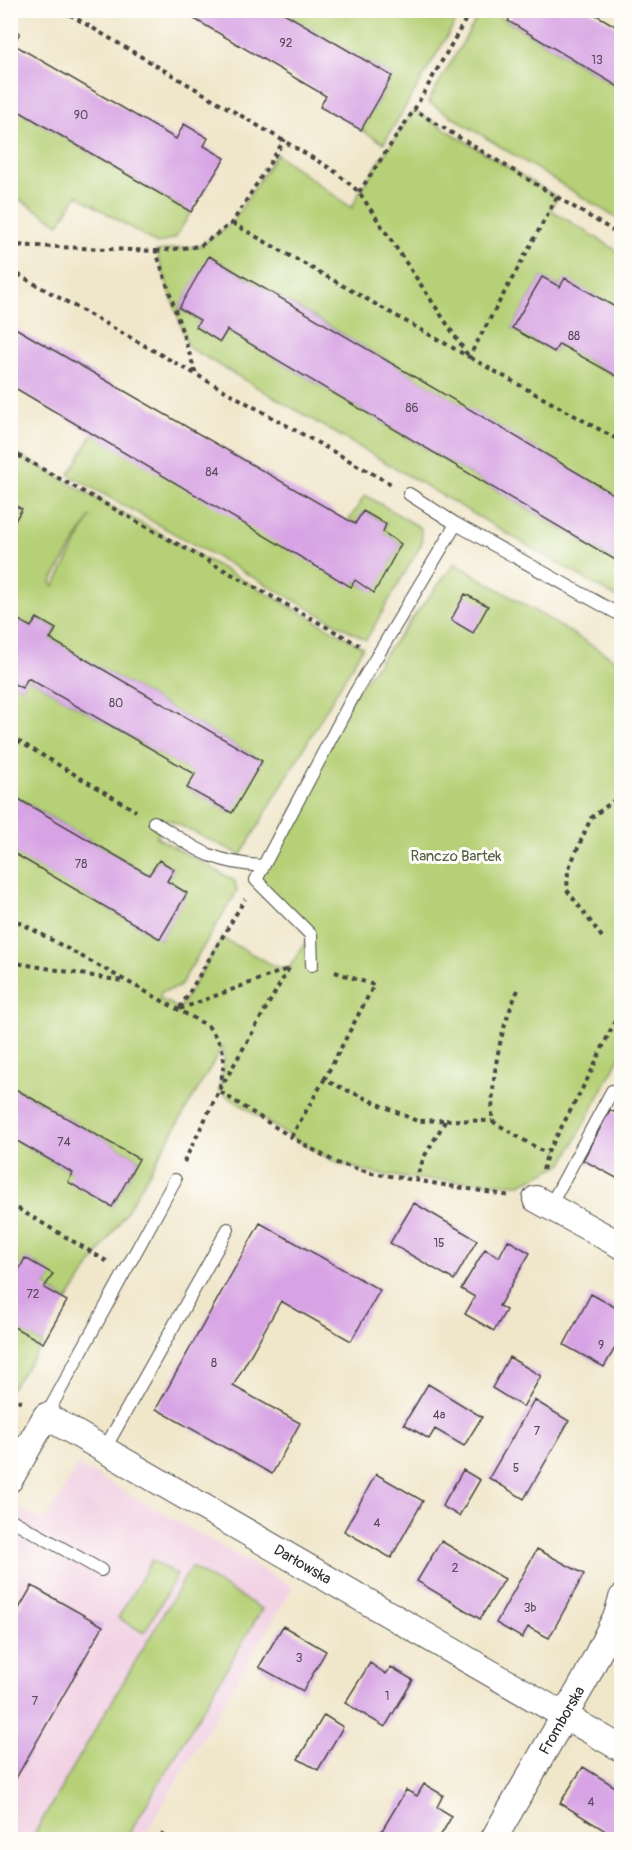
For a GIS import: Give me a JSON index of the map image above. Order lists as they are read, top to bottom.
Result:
{
  "streets": {
    "street": ["Darłowska", "Fromborska"]
  },
  "crossings": [
    ["Darłowska", "Fromborska"]
  ],
  "parks": ["Ranczo Bartek"],
  "house_numbers": [
    "92",
    "13",
    "90",
    "88",
    "86",
    "84",
    "80",
    "78",
    "74",
    "15",
    "72",
    "9",
    "8",
    "4a",
    "7",
    "5",
    "4",
    "2",
    "3b",
    "3",
    "1",
    "7",
    "4"
  ]
}
